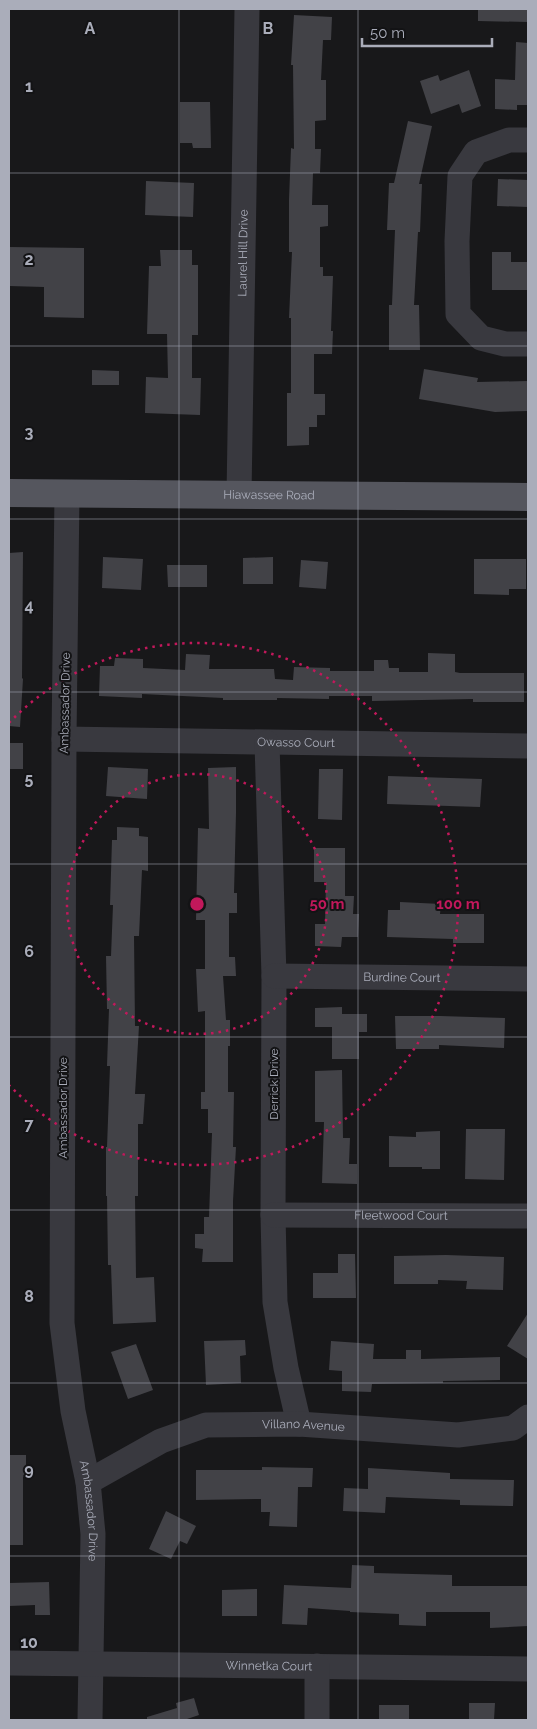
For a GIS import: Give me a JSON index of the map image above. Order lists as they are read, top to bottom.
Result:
{
  "streets": {
    "main road": ["Hiawassee Road"],
    "street": [
      "Laurel Hill Drive",
      "Ambassador Drive",
      "Owasso Court",
      "Burdine Court",
      "Derrick Drive",
      "Fleetwood Court",
      "Villano Avenue",
      "Winnetka Court"
    ]
  },
  "crossings": [
    ["Laurel Hill Drive", "Hiawassee Road"],
    ["Hiawassee Road", "Ambassador Drive"],
    ["Ambassador Drive", "Owasso Court"],
    ["Ambassador Drive", "Villano Avenue"],
    ["Ambassador Drive", "Winnetka Court"],
    ["Owasso Court", "Derrick Drive"],
    ["Burdine Court", "Derrick Drive"],
    ["Derrick Drive", "Fleetwood Court"],
    ["Derrick Drive", "Villano Avenue"]
  ],
  "scale_bar": "50 m",
  "grid": {
    "columns": ["A", "B"],
    "rows": [
      "1",
      "2",
      "3",
      "4",
      "5",
      "6",
      "7",
      "8",
      "9",
      "10"
    ]
  },
  "rings": ["50 m", "100 m"]
}
